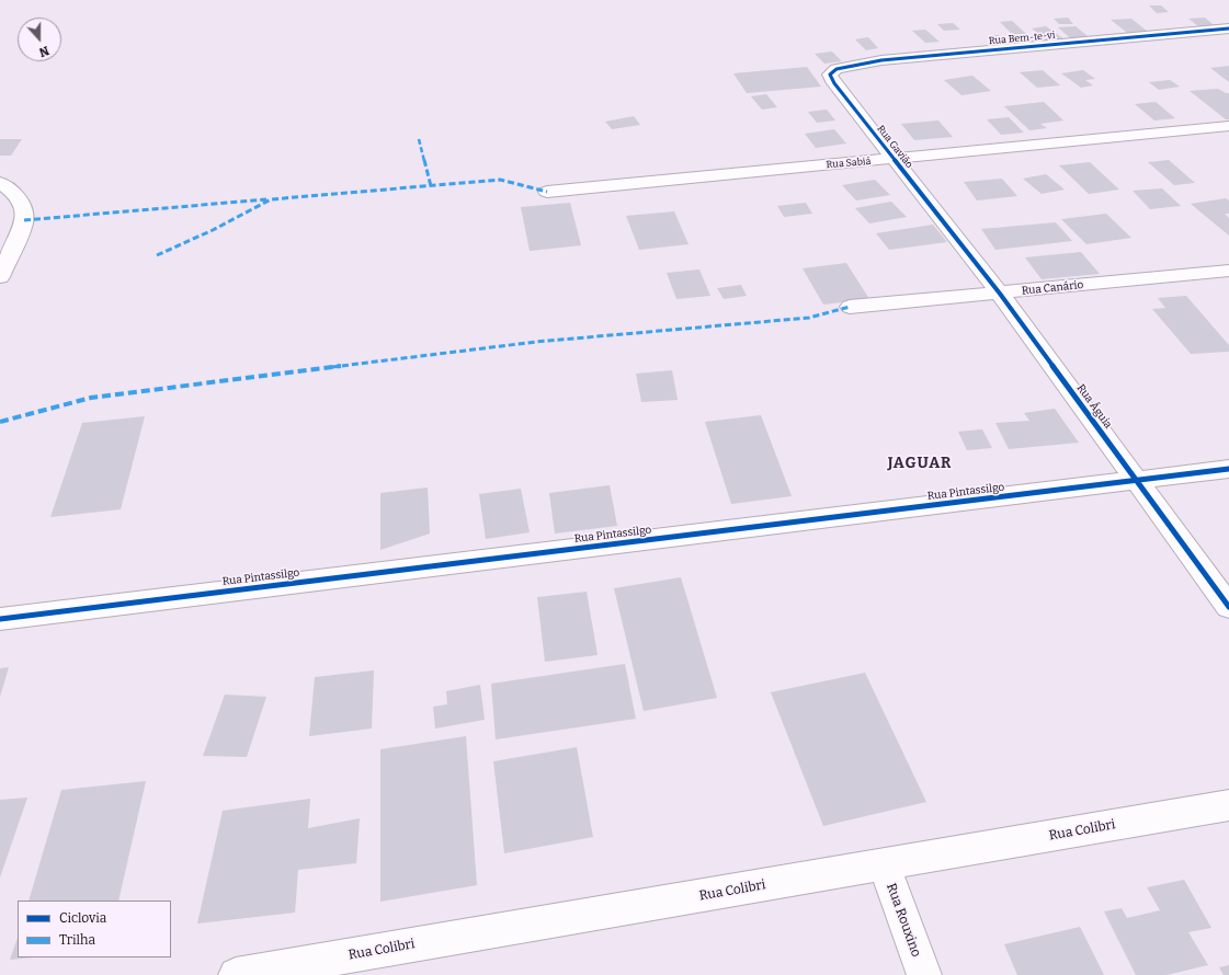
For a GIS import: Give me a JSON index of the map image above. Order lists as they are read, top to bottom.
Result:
{
  "streets": {
    "street": [
      "Rua Bem-te-vi",
      "Rua Gavião",
      "Rua Sabiá",
      "Rua Canário",
      "Rua Águia",
      "Rua Pintassilgo",
      "Rua Colibri",
      "Rua Rouxino"
    ]
  },
  "crossings": [
    ["Rua Bem-te-vi", "Rua Gavião"],
    ["Rua Gavião", "Rua Sabiá"],
    ["Rua Gavião", "Rua Águia"],
    ["Rua Canário", "Rua Águia"],
    ["Rua Águia", "Rua Pintassilgo"],
    ["Rua Colibri", "Rua Rouxino"]
  ],
  "districts": ["JAGUAR"],
  "legend": ["Ciclovia", "Trilha"],
  "north": "bottom"
}
